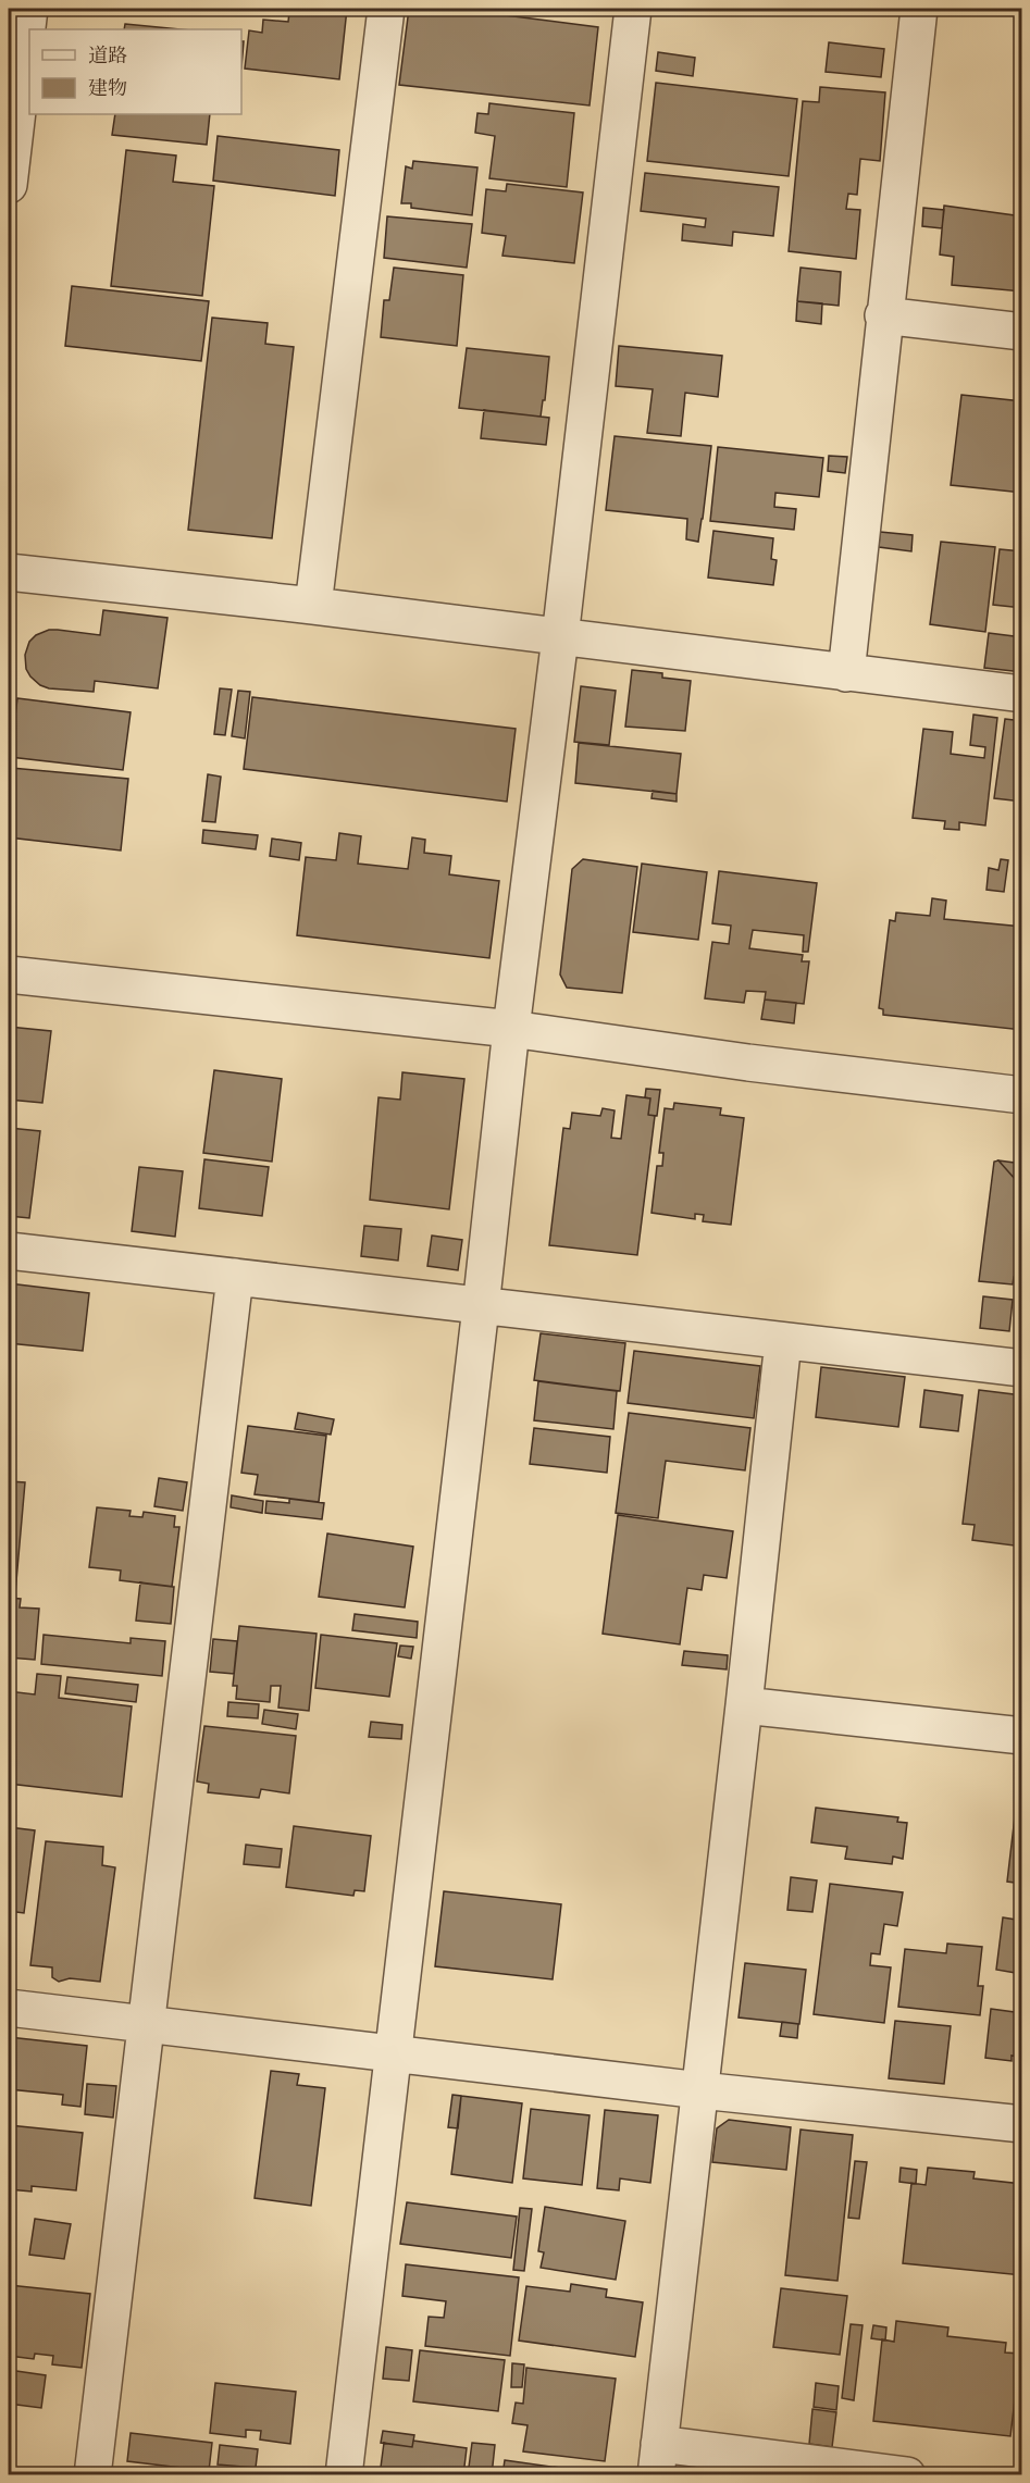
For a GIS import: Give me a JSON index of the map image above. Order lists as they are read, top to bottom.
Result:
{
  "legend": ["道路", "建物"]
}
